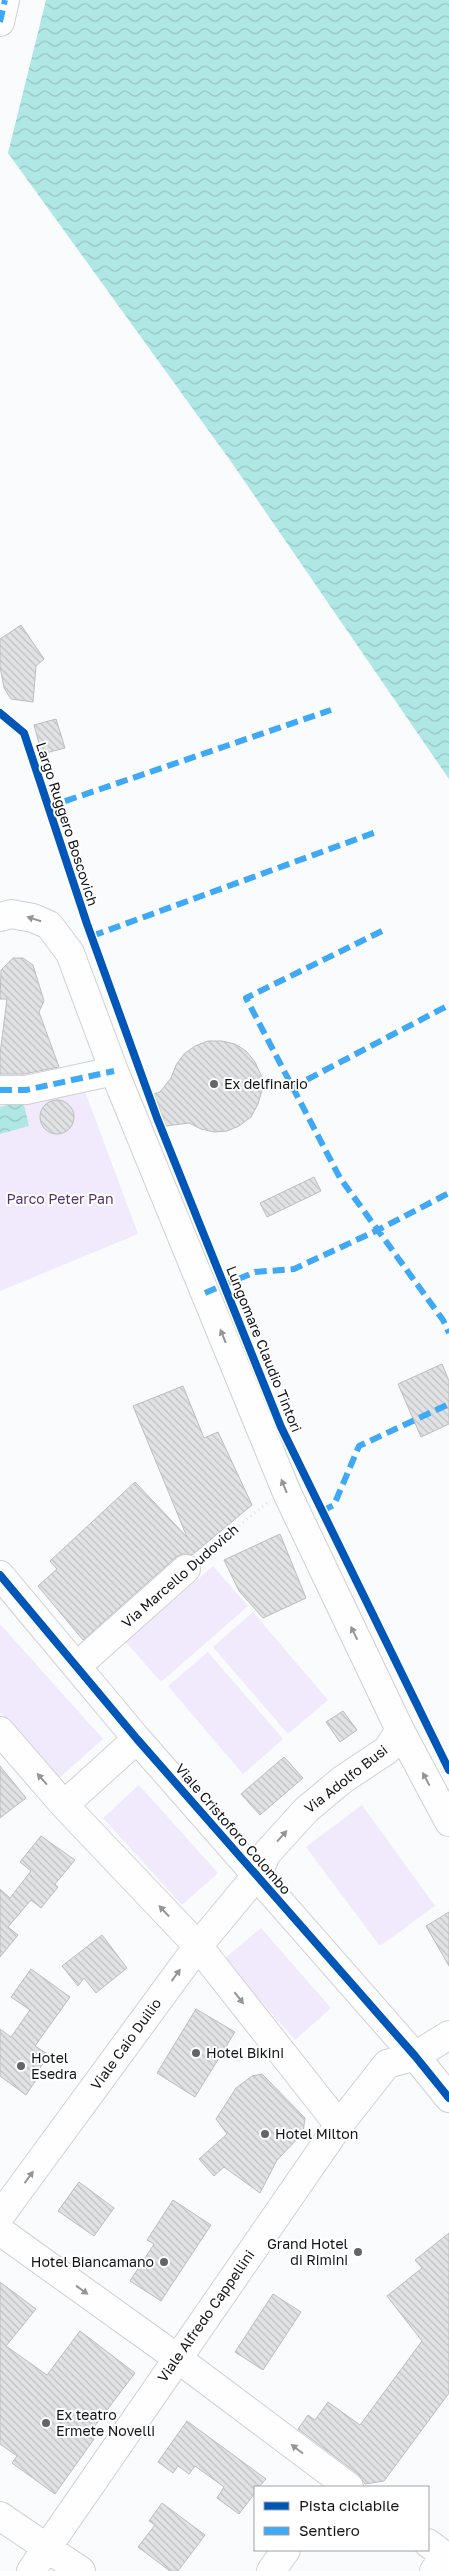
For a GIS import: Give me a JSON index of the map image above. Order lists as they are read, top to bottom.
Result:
{
  "streets": {
    "street": [
      "Via Marcello Dudovich",
      "Via Adolfo Busi",
      "Viale Cristoforo Colombo",
      "Viale Caio Duilio",
      "Viale Alfredo Cappellini"
    ],
    "cycle path": ["Largo Ruggero Boscovich"]
  },
  "crossings": [
    ["Via Marcello Dudovich", "Viale Cristoforo Colombo"],
    ["Via Adolfo Busi", "Viale Cristoforo Colombo"],
    ["Via Adolfo Busi", "Viale Caio Duilio"],
    ["Viale Cristoforo Colombo", "Viale Caio Duilio"],
    ["Viale Cristoforo Colombo", "Viale Alfredo Cappellini"]
  ],
  "one_way": ["Viale Caio Duilio"],
  "parks": ["Parco Peter Pan"],
  "places": [
    "Ex delfinario",
    "Hotel Bikini",
    "Hotel Esedra",
    "Hotel Milton",
    "Grand Hotel di Rimini",
    "Hotel Biancamano",
    "Ex teatro Ermete Novelli"
  ],
  "legend": ["Pista ciclabile", "Sentiero"]
}
